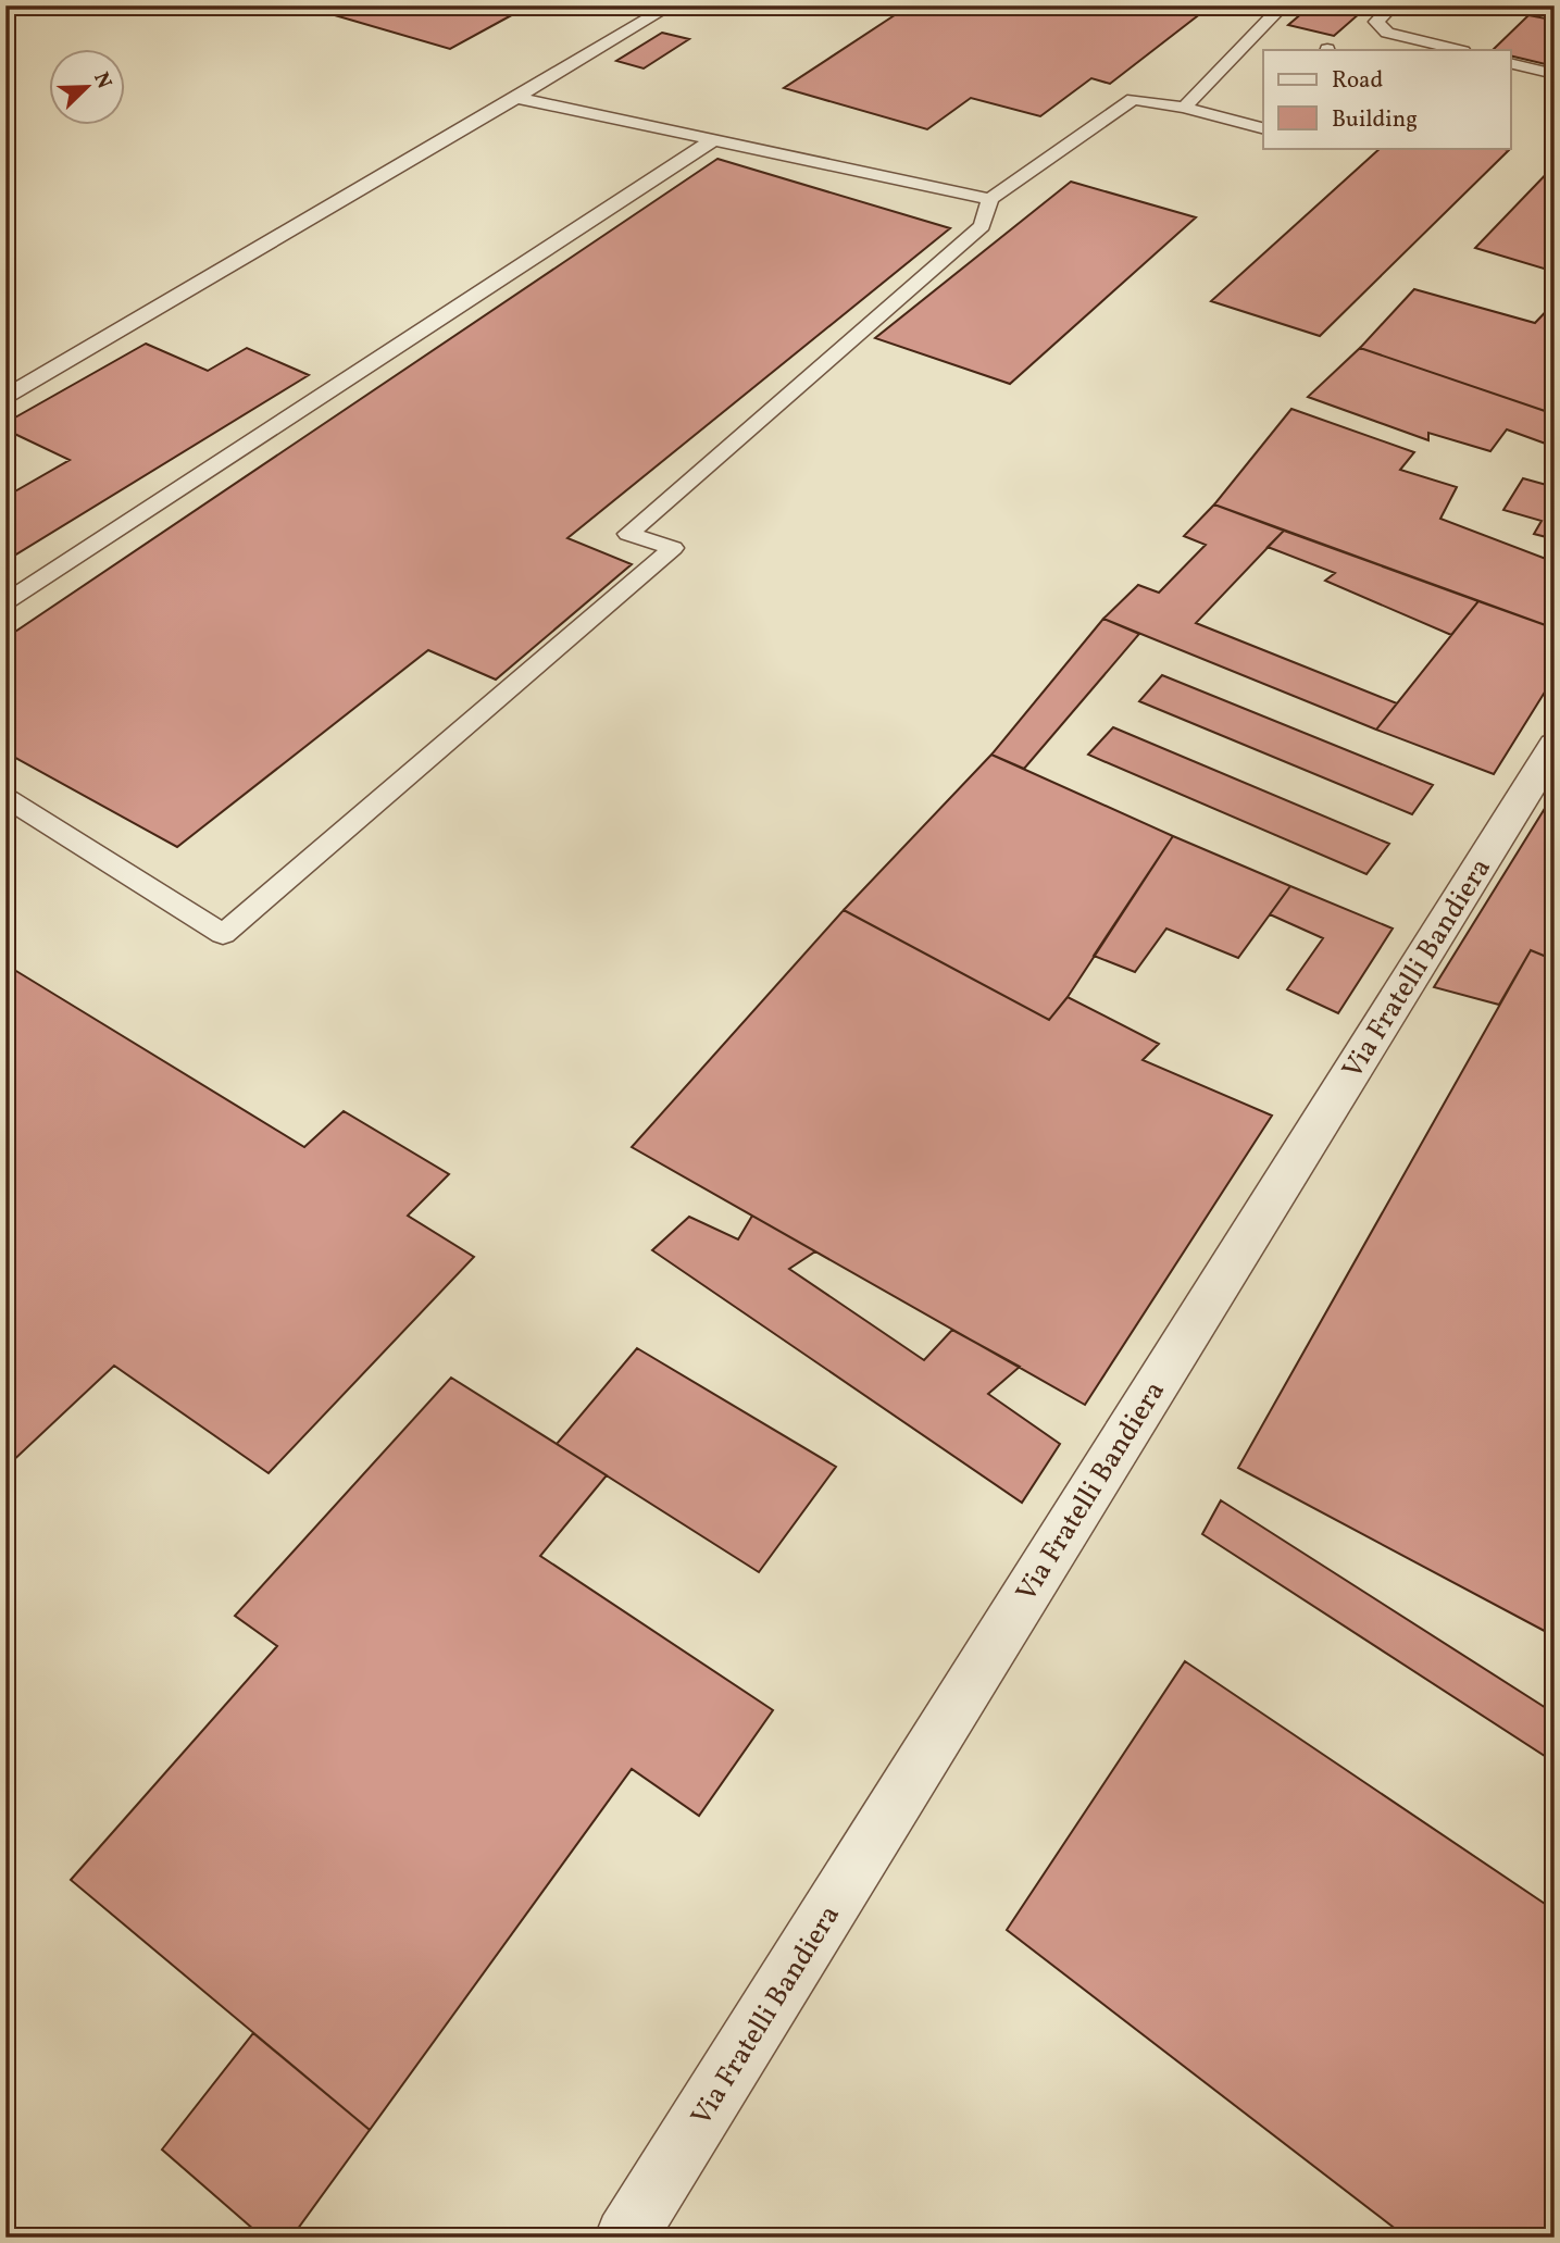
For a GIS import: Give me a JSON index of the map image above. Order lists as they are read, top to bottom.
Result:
{
  "streets": {
    "street": ["Via Fratelli Bandiera"]
  },
  "legend": ["Road", "Building"],
  "north": "top right"
}
